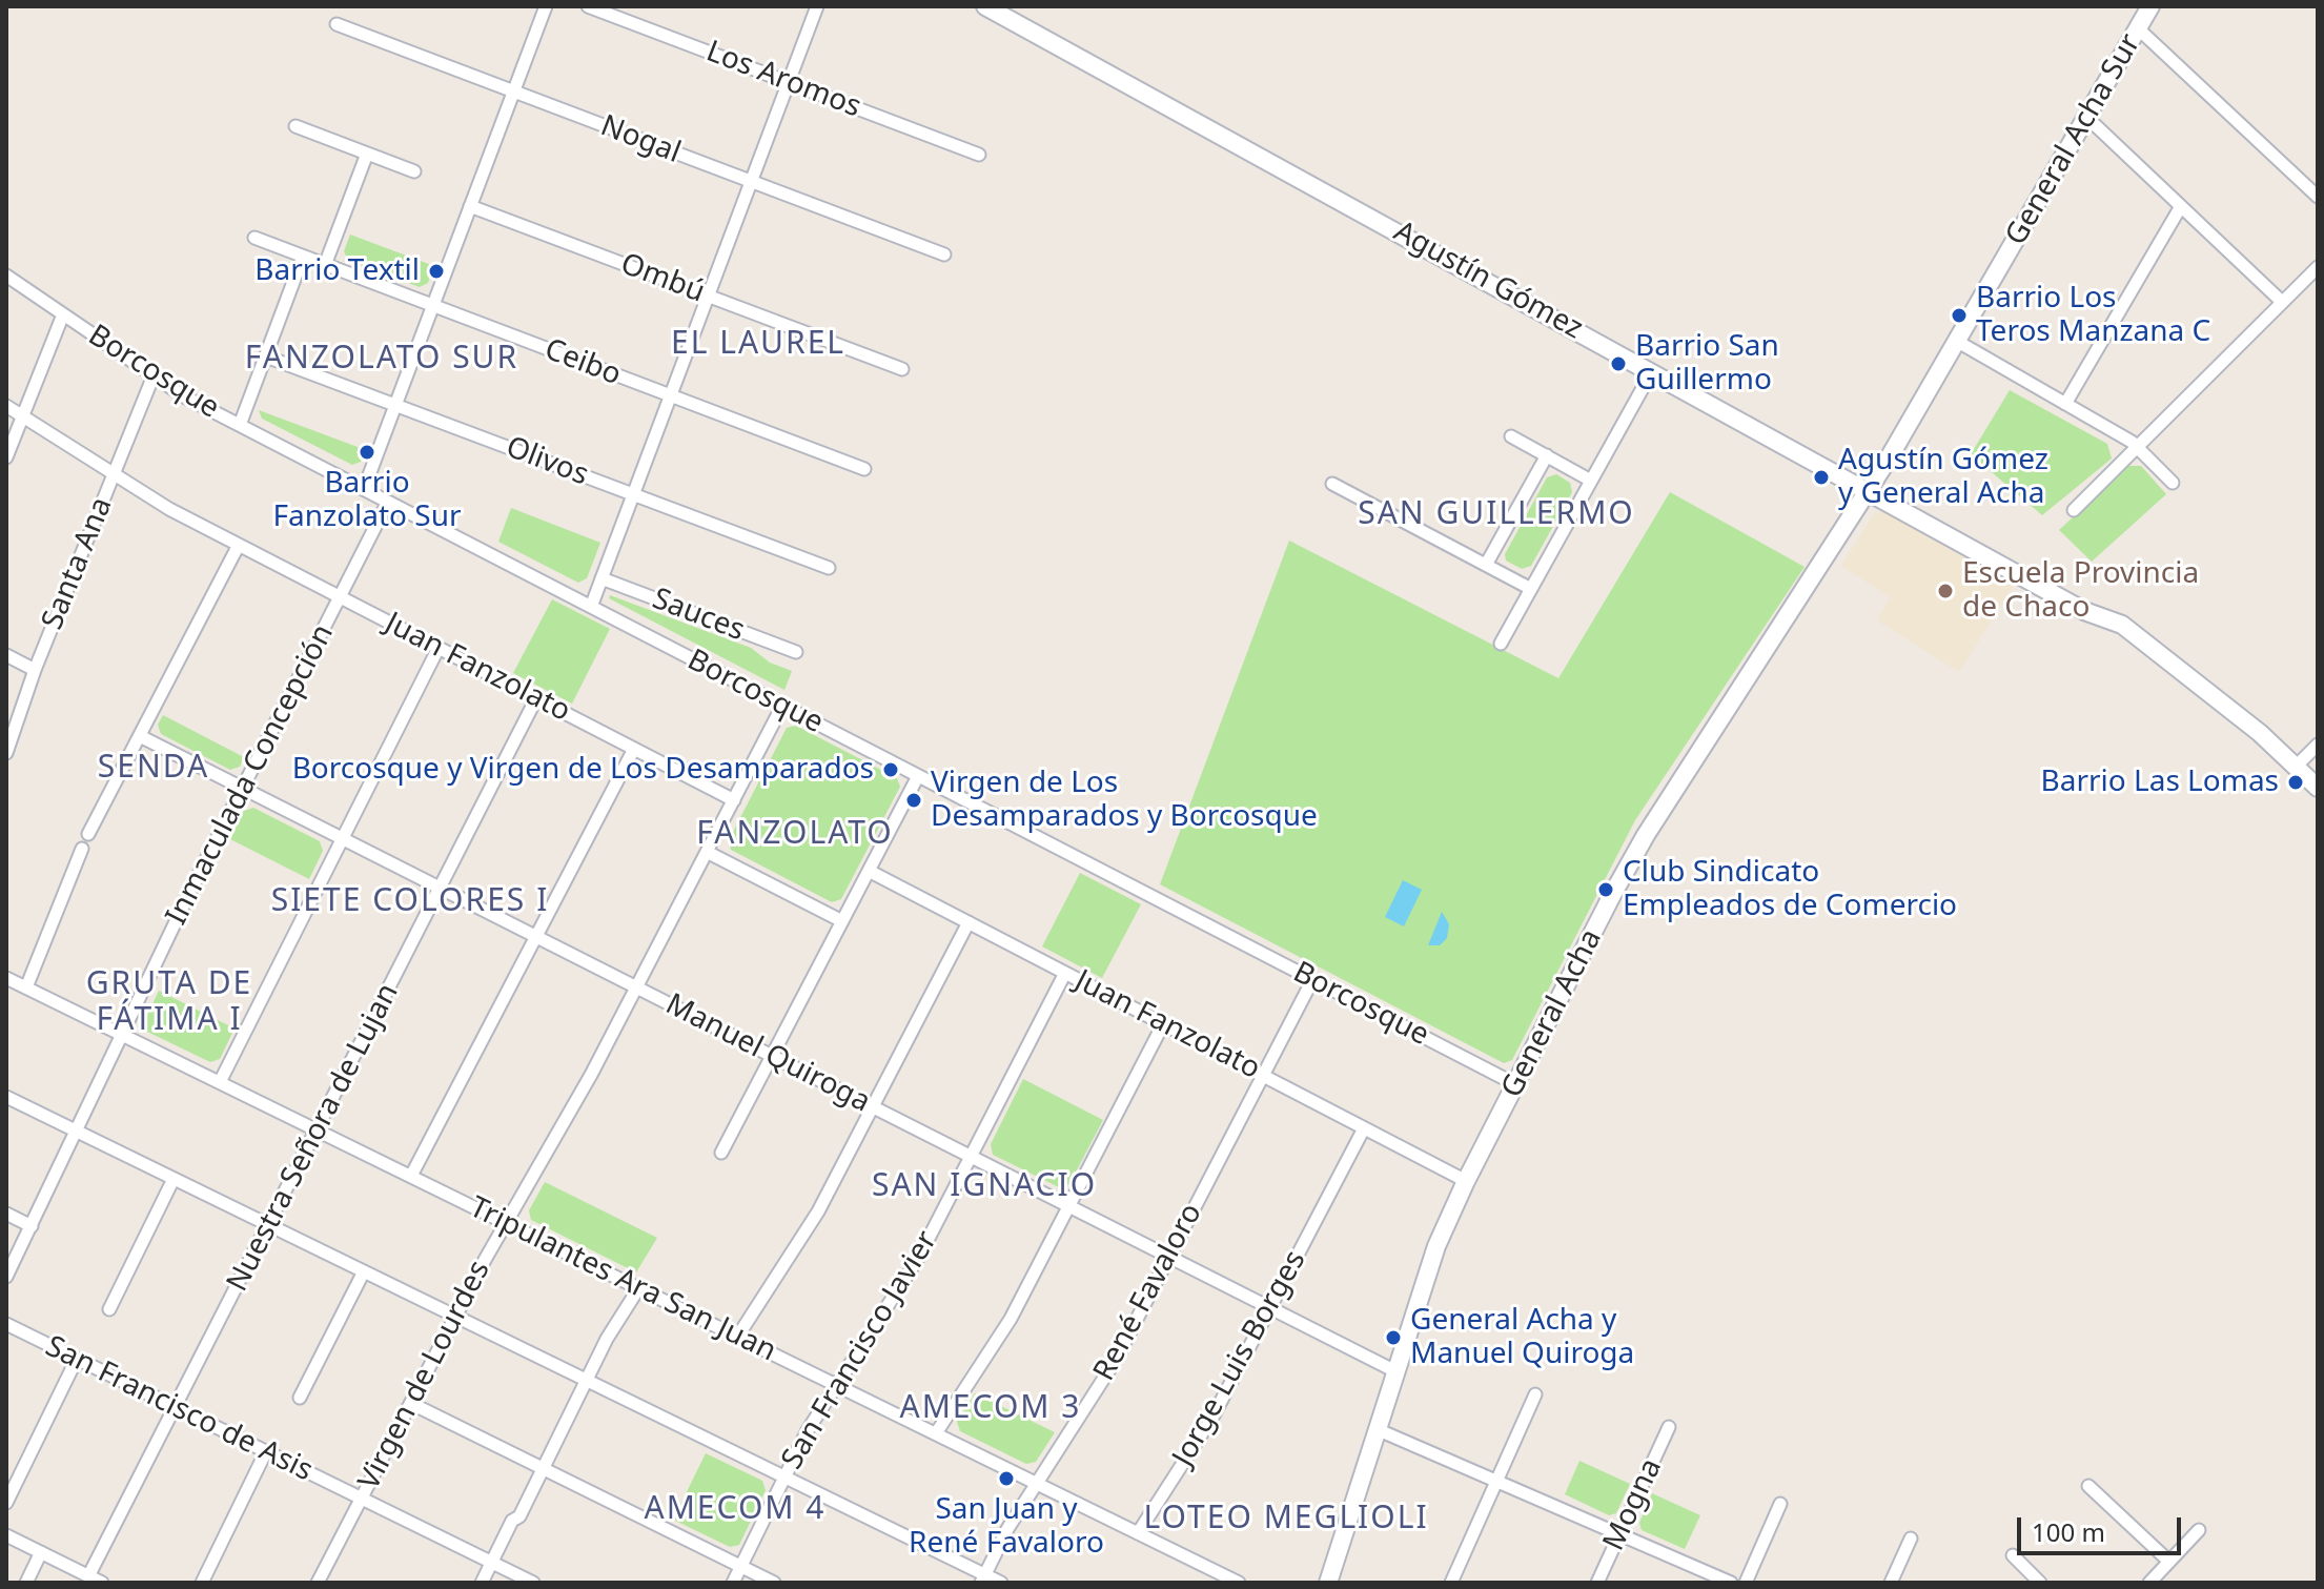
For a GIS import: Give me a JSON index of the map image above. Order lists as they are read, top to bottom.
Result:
{
  "streets": {
    "main road": ["General Acha Sur", "Agustín Gómez", "General Acha"],
    "street": [
      "Los Aromos",
      "Nogal",
      "Ombú",
      "Ceibo",
      "Borcosque",
      "Olivos",
      "Santa Ana",
      "Sauces",
      "Juan Fanzolato",
      "Inmaculada Concepción",
      "Manuel Quiroga",
      "Nuestra Señora de Lujan",
      "Tripulantes Ara San Juan",
      "René Favaloro",
      "San Francisco Javier",
      "Jorge Luis Borges",
      "Virgen de Lourdes",
      "San Francisco de Asis",
      "Mogna"
    ]
  },
  "crossings": [
    ["General Acha Sur", "Agustín Gómez"],
    ["General Acha Sur", "General Acha"],
    ["Agustín Gómez", "General Acha"],
    ["Borcosque", "Santa Ana"],
    ["Borcosque", "Inmaculada Concepción"],
    ["Borcosque", "General Acha"],
    ["Borcosque", "René Favaloro"],
    ["Borcosque", "Virgen de Lourdes"],
    ["Santa Ana", "Juan Fanzolato"],
    ["Juan Fanzolato", "Inmaculada Concepción"],
    ["Juan Fanzolato", "General Acha"],
    ["Juan Fanzolato", "Nuestra Señora de Lujan"],
    ["Juan Fanzolato", "René Favaloro"],
    ["Juan Fanzolato", "San Francisco Javier"],
    ["Juan Fanzolato", "Jorge Luis Borges"],
    ["Juan Fanzolato", "Virgen de Lourdes"],
    ["Inmaculada Concepción", "Manuel Quiroga"],
    ["Inmaculada Concepción", "Tripulantes Ara San Juan"],
    ["General Acha", "Manuel Quiroga"],
    ["Manuel Quiroga", "Nuestra Señora de Lujan"],
    ["Manuel Quiroga", "René Favaloro"],
    ["Manuel Quiroga", "San Francisco Javier"],
    ["Manuel Quiroga", "Jorge Luis Borges"],
    ["Manuel Quiroga", "Virgen de Lourdes"],
    ["Nuestra Señora de Lujan", "Tripulantes Ara San Juan"],
    ["Nuestra Señora de Lujan", "San Francisco de Asis"],
    ["Tripulantes Ara San Juan", "René Favaloro"],
    ["Tripulantes Ara San Juan", "San Francisco Javier"],
    ["Tripulantes Ara San Juan", "Jorge Luis Borges"],
    ["Tripulantes Ara San Juan", "Virgen de Lourdes"],
    ["Virgen de Lourdes", "San Francisco de Asis"]
  ],
  "districts": [
    "EL LAUREL",
    "FANZOLATO SUR",
    "SAN GUILLERMO",
    "SENDA",
    "FANZOLATO",
    "SIETE COLORES I",
    "GRUTA DE FÁTIMA I",
    "SAN IGNACIO",
    "AMECOM 3",
    "AMECOM 4",
    "LOTEO MEGLIOLI"
  ],
  "places": [
    "Barrio Textil",
    "Barrio Los Teros Manzana C",
    "Barrio San Guillermo",
    "Barrio Fanzolato Sur",
    "Agustín Gómez y General Acha",
    "Escuela Provincia de Chaco",
    "Borcosque y Virgen de Los Desamparados",
    "Barrio Las Lomas",
    "Virgen de Los Desamparados y Borcosque",
    "Club Sindicato Empleados de Comercio",
    "General Acha y Manuel Quiroga",
    "San Juan y René Favaloro"
  ],
  "scale_bar": "100 m"
}
